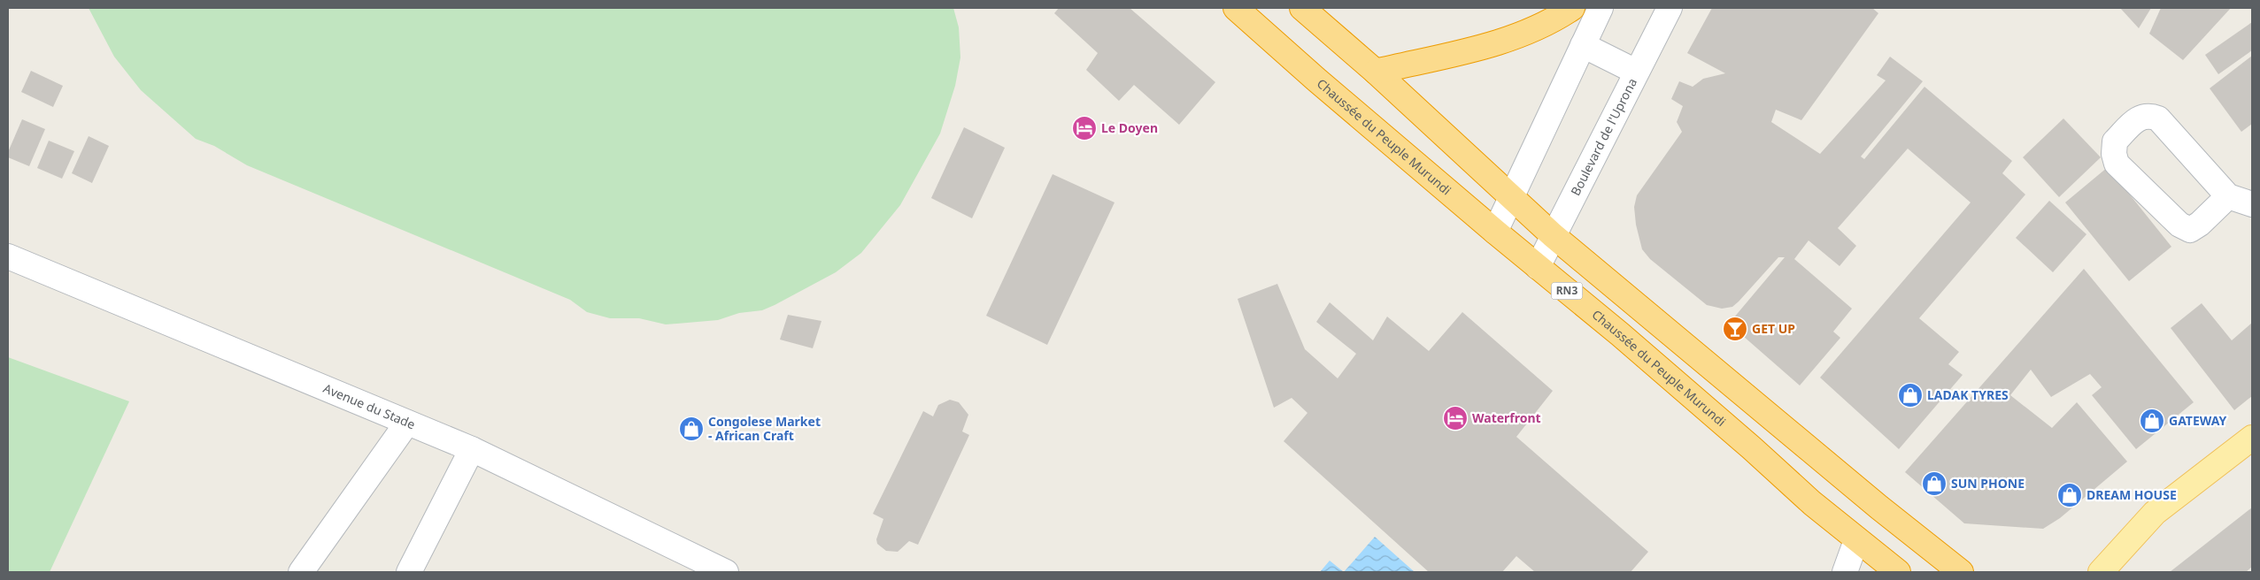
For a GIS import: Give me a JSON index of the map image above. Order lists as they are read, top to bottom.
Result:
{
  "streets": {
    "highway": ["Chaussée du Peuple Murundi", "RN3"],
    "street": ["Boulevard de l'Uprona", "Avenue du Stade"]
  },
  "crossings": [
    ["Chaussée du Peuple Murundi", "Boulevard de l'Uprona"],
    ["Boulevard de l'Uprona", "RN3"]
  ],
  "places": {
    "hotel": ["Le Doyen", "Waterfront"],
    "bar": ["GET UP"],
    "shop": [
      "LADAK TYRES",
      "GATEWAY",
      "Congolese Market - African Craft",
      "SUN PHONE",
      "DREAM HOUSE"
    ]
  }
}
